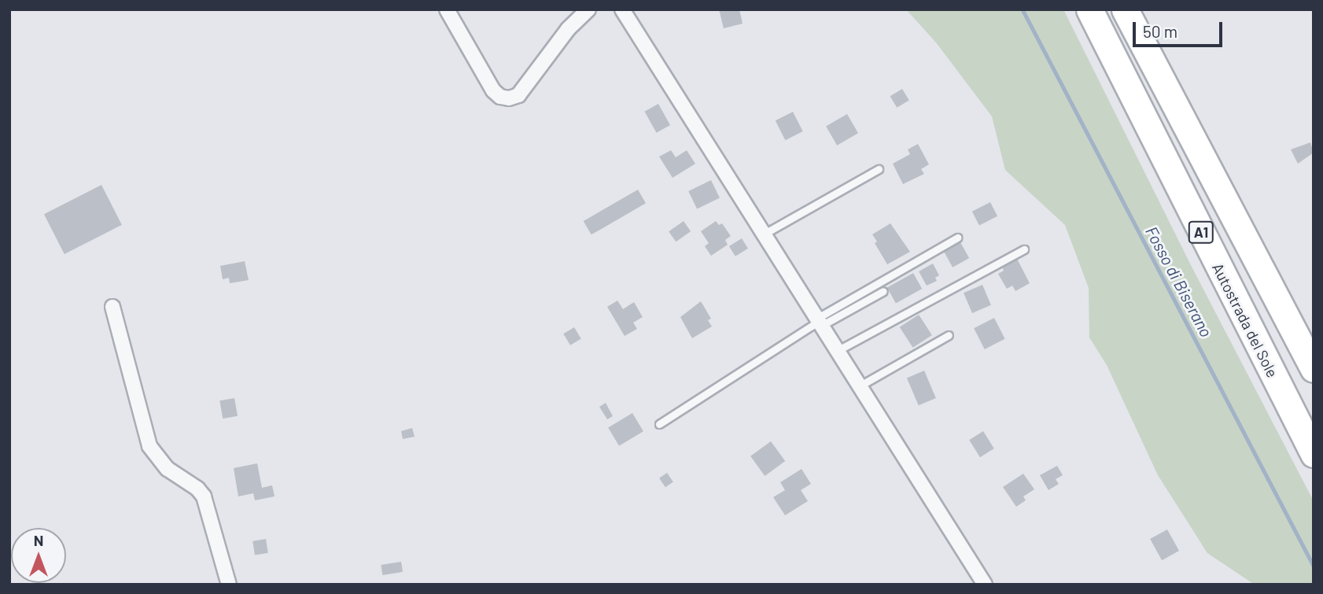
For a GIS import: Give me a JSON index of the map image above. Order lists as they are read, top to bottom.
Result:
{
  "streets": {
    "highway": ["A1", "Autostrada del Sole"]
  },
  "water": ["Fosso di Biserano"],
  "scale_bar": "50 m",
  "north": "top"
}
